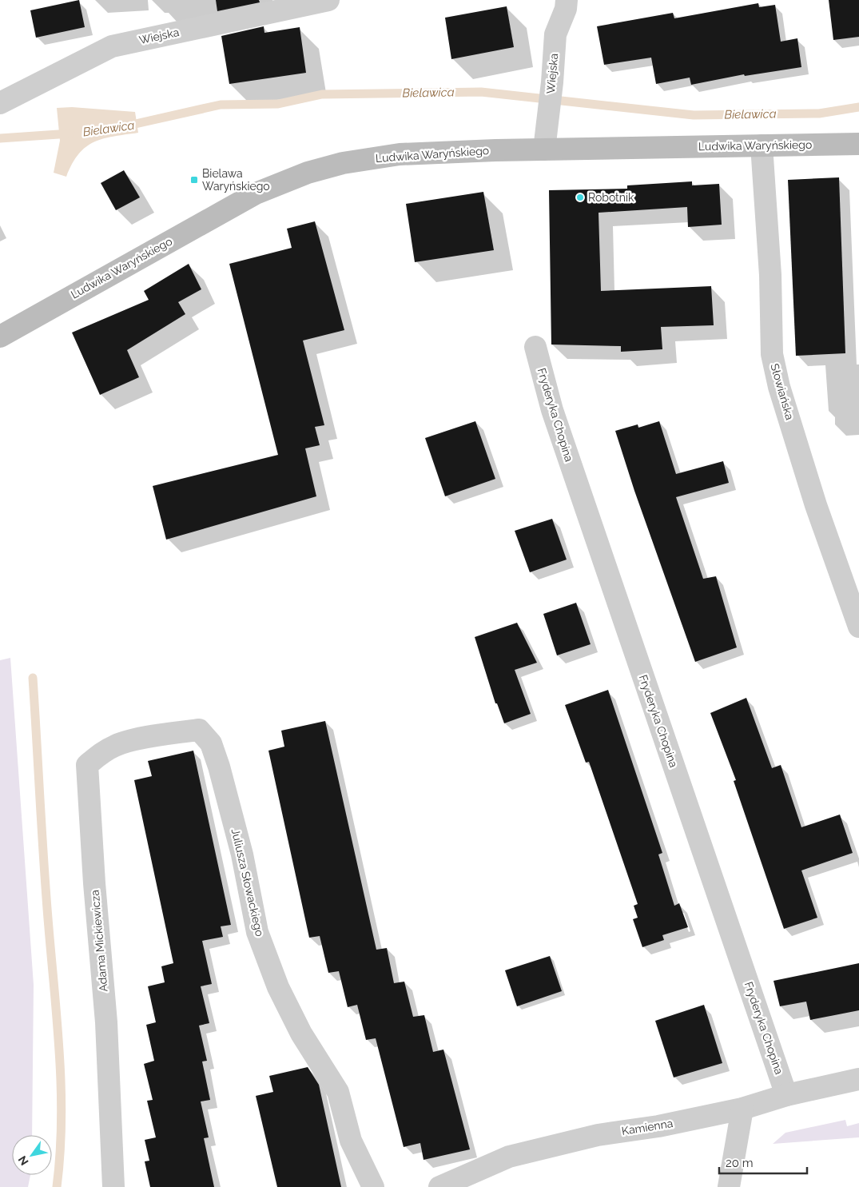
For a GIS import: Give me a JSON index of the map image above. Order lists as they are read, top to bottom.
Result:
{
  "streets": {
    "main road": ["Ludwika Waryńskiego"],
    "street": [
      "Wiejska",
      "Słowiańska",
      "Fryderyka Chopina",
      "Juliusza Słowackiego",
      "Adama Mickiewicza",
      "Kamienna"
    ]
  },
  "crossings": [
    ["Wiejska", "Ludwika Waryńskiego"],
    ["Ludwika Waryńskiego", "Słowiańska"],
    ["Fryderyka Chopina", "Kamienna"],
    ["Juliusza Słowackiego", "Adama Mickiewicza"]
  ],
  "water": ["Bielawica"],
  "places": {
    "transit": ["Bielawa Waryńskiego"],
    "other": ["Robotnik"]
  },
  "scale_bar": "20 m",
  "north": "bottom left"
}
